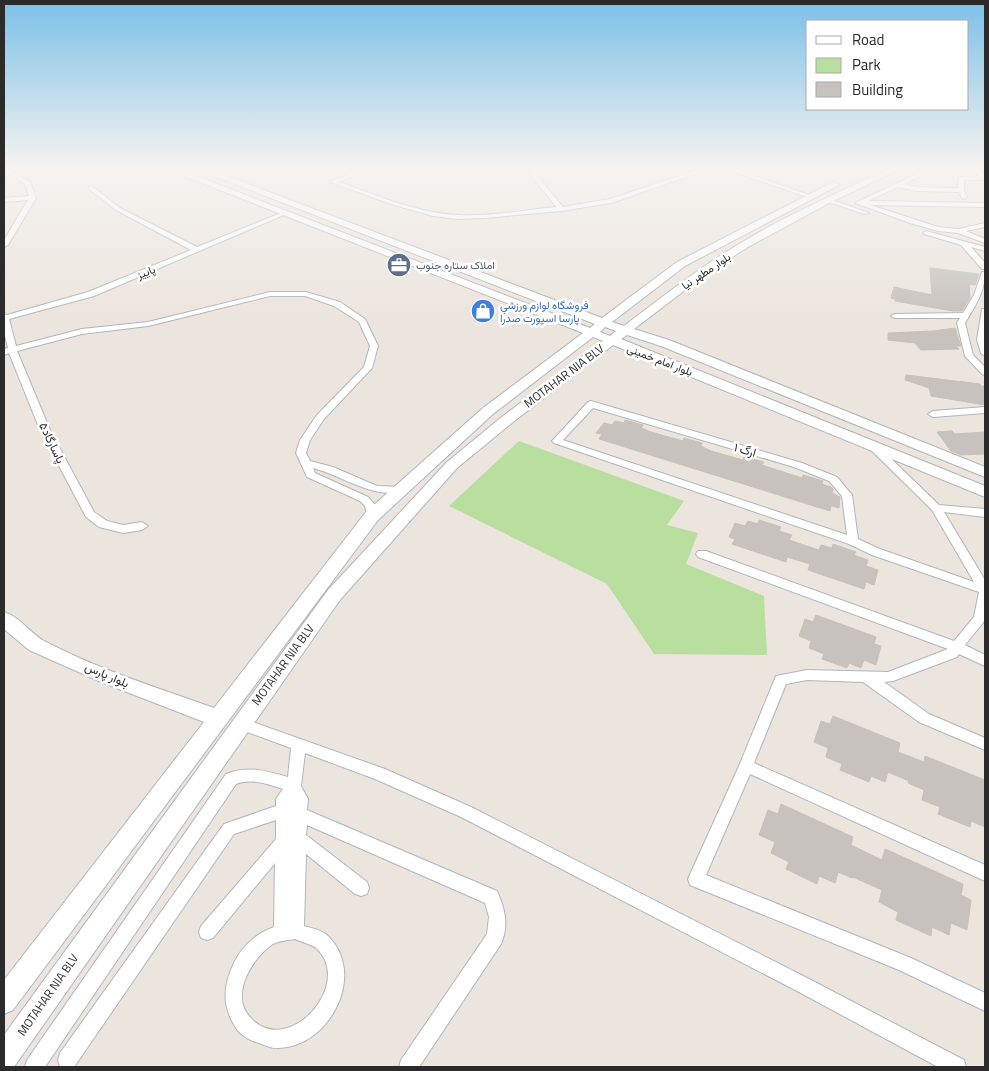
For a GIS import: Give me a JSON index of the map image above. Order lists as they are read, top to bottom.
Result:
{
  "streets": {
    "main road": [
      "بلوار مطهر نیا",
      "بلوار امام خمینی",
      "MOTAHAR NIA BLV",
      "بلوار پارس"
    ],
    "street": ["پاییز", "پاسارگاد۵", "ارگ ۱"]
  },
  "crossings": [
    ["بلوار مطهر نیا", "بلوار امام خمینی"],
    ["بلوار مطهر نیا", "MOTAHAR NIA BLV"],
    ["پاییز", "پاسارگاد۵"],
    ["بلوار امام خمینی", "MOTAHAR NIA BLV"],
    ["MOTAHAR NIA BLV", "بلوار پارس"]
  ],
  "places": {
    "office": ["املاک ستاره جنوب"],
    "shop": ["فروشگاه لوازم ورزشي پارسا اسپورت صدرا"]
  },
  "legend": ["Road", "Park", "Building"]
}
